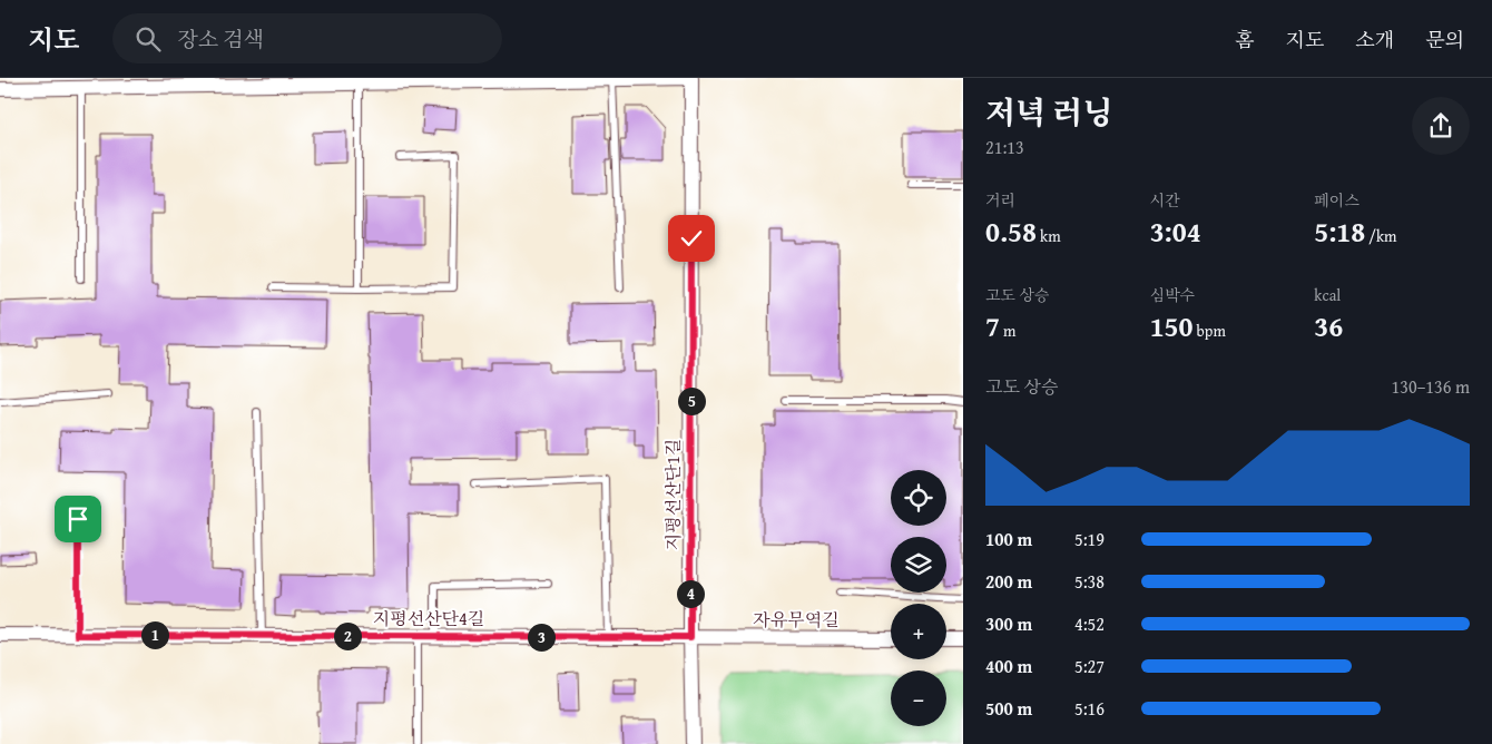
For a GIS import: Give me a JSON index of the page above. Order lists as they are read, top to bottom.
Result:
{
  "streets": {
    "street": ["지평선산단1길", "지평선산단4길", "자유무역길"]
  },
  "crossings": [
    ["지평선산단1길", "지평선산단4길"],
    ["지평선산단1길", "자유무역길"],
    ["지평선산단4길", "자유무역길"]
  ],
  "page": {
    "header": "지도",
    "search": "장소 검색",
    "nav": [
      "홈",
      "지도",
      "소개",
      "문의"
    ],
    "heading": ["저녁 러닝", "21:13"],
    "stats": [
      ["거리", "0.58 km"],
      ["시간", "3:04"],
      ["페이스", "5:18 /km"],
      ["고도 상승", "7 m"],
      ["심박수", "150 bpm"],
      ["kcal", "36"]
    ],
    "chart": ["고도 상승", "130–136 m"],
    "pins": [
      "5",
      "4",
      "1",
      "2",
      "3"
    ],
    "map_buttons": ["+", "−"],
    "list": [
      {
        "name": "100 m",
        "note": "5:19"
      },
      {
        "name": "200 m",
        "note": "5:38"
      },
      {
        "name": "300 m",
        "note": "4:52"
      },
      {
        "name": "400 m",
        "note": "5:27"
      },
      {
        "name": "500 m",
        "note": "5:16"
      }
    ]
  }
}
